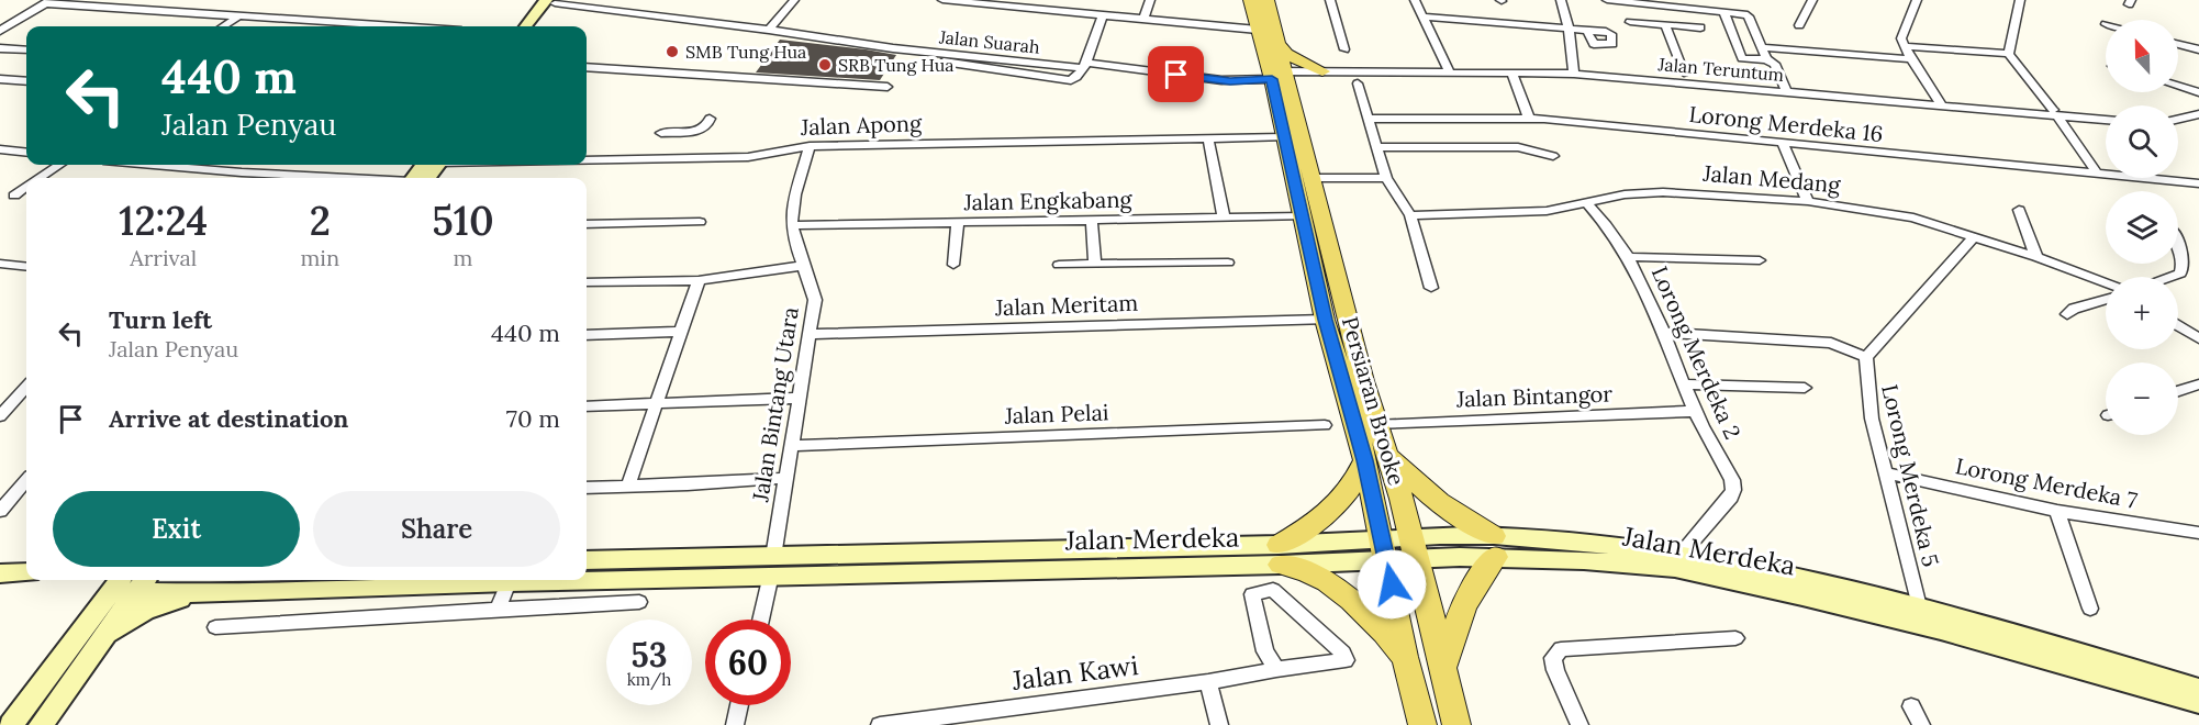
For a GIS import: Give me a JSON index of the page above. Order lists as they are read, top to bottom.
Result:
{
  "streets": {
    "main road": ["Persiaran Brooke", "Jalan Merdeka"],
    "street": [
      "Jalan Suarah",
      "Jalan Teruntum",
      "Lorong Merdeka 16",
      "Jalan Apong",
      "Jalan Medang",
      "Jalan Engkabang",
      "Jalan Meritam",
      "Lorong Merdeka 2",
      "Jalan Bintangor",
      "Jalan Bintang Utara",
      "Jalan Pelai",
      "Lorong Merdeka 5",
      "Lorong Merdeka 7",
      "Jalan Kawi"
    ]
  },
  "crossings": [
    ["Jalan Apong", "Persiaran Brooke"],
    ["Jalan Apong", "Jalan Bintang Utara"],
    ["Jalan Medang", "Lorong Merdeka 2"],
    ["Jalan Engkabang", "Persiaran Brooke"],
    ["Jalan Engkabang", "Jalan Bintang Utara"],
    ["Jalan Meritam", "Persiaran Brooke"],
    ["Jalan Meritam", "Jalan Bintang Utara"],
    ["Lorong Merdeka 2", "Jalan Bintangor"],
    ["Lorong Merdeka 2", "Jalan Merdeka"],
    ["Jalan Bintangor", "Persiaran Brooke"],
    ["Persiaran Brooke", "Jalan Merdeka"],
    ["Jalan Bintang Utara", "Jalan Pelai"],
    ["Jalan Bintang Utara", "Jalan Merdeka"],
    ["Lorong Merdeka 5", "Lorong Merdeka 7"],
    ["Lorong Merdeka 5", "Jalan Merdeka"]
  ],
  "places": ["SMB Tung Hua", "SRB Tung Hua"],
  "north": "top",
  "page": {
    "map_buttons": ["+", "−"],
    "turn": ["440 m", "Jalan Penyau"],
    "eta": [
      "12:24",
      "Arrival",
      "2",
      "min",
      "510",
      "m"
    ],
    "list": [
      {
        "name": "Turn left",
        "note": "Jalan Penyau",
        "value": "440 m"
      },
      {
        "name": "Arrive at destination",
        "value": "70 m"
      }
    ],
    "buttons": ["Exit", "Share"],
    "speed": "53 km/h",
    "limit": "60"
  }
}
